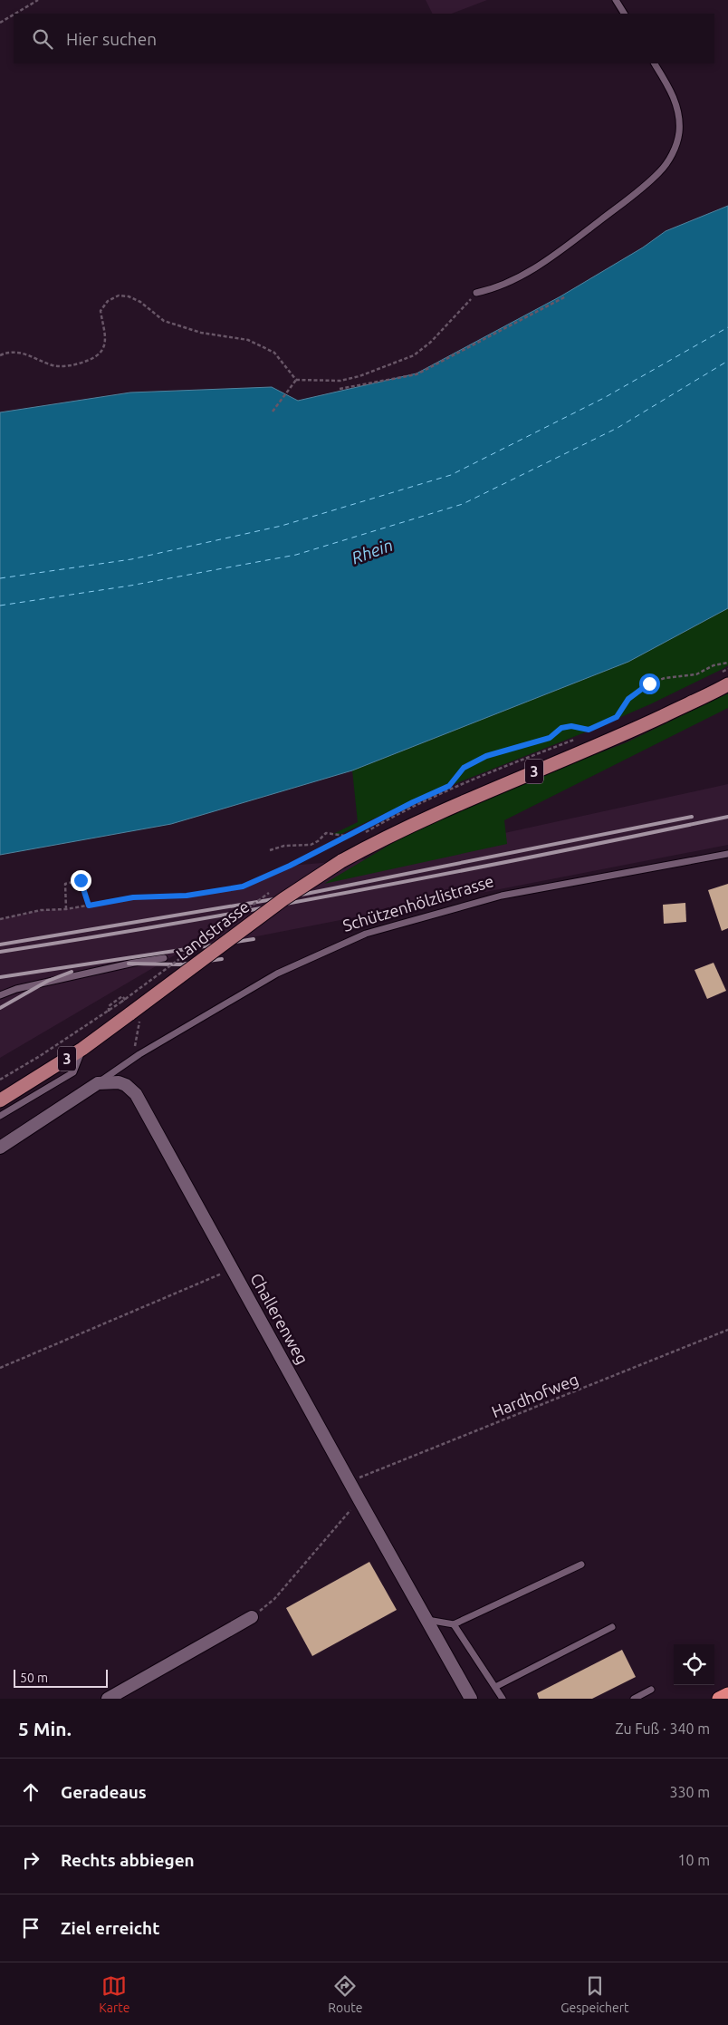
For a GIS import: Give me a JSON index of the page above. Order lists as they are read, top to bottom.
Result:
{
  "streets": {
    "main road": ["3", "Landstrasse"],
    "street": ["Challerenweg"],
    "lane": ["Schützenhölzlistrasse"],
    "path": ["Hardhofweg"]
  },
  "crossings": [
    ["Schützenhölzlistrasse", "Challerenweg"],
    ["Challerenweg", "Hardhofweg"]
  ],
  "water": ["Rhein"],
  "scale_bar": "50 m",
  "page": {
    "search": "Hier suchen",
    "scale": "50 m",
    "heading": ["5 Min.", "Zu Fuß · 340 m"],
    "list": [
      ["Geradeaus", "330 m"],
      ["Rechts abbiegen", "10 m"],
      "Ziel erreicht"
    ],
    "nav": ["Karte", "Route", "Gespeichert"]
  }
}
